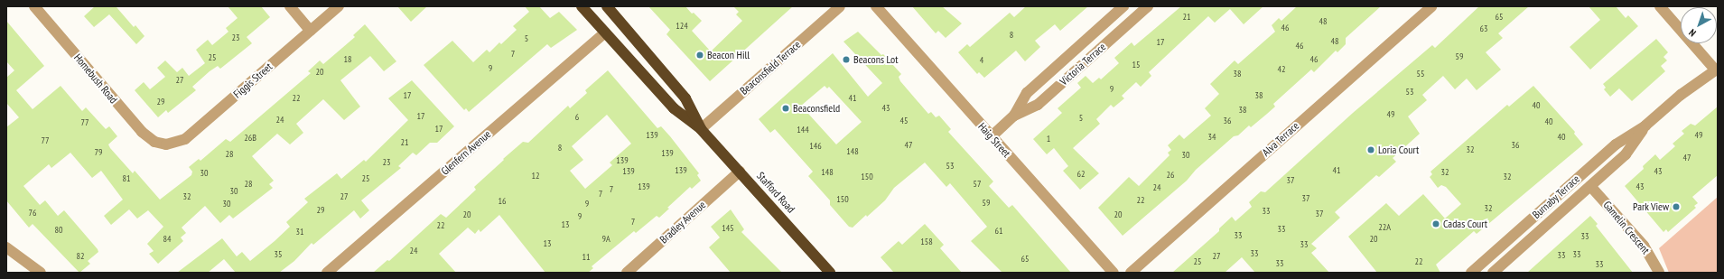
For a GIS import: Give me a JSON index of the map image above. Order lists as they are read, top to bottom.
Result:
{
  "streets": {
    "highway": ["Stafford Road"],
    "street": [
      "Victoria Terrace",
      "Beaconsfield Terrace",
      "Homebush Road",
      "Figgis Street",
      "Alva Terrace",
      "Haig Street",
      "Glenfern Avenue",
      "Burnaby Terrace",
      "Bradley Avenue",
      "Gamelin Crescent"
    ]
  },
  "crossings": [
    ["Victoria Terrace", "Haig Street"],
    ["Beaconsfield Terrace", "Stafford Road"],
    ["Homebush Road", "Figgis Street"],
    ["Glenfern Avenue", "Stafford Road"],
    ["Stafford Road", "Bradley Avenue"],
    ["Burnaby Terrace", "Gamelin Crescent"]
  ],
  "places": [
    "Beacon Hill",
    "Beacons Lot",
    "Beaconsfield",
    "Loria Court",
    "Park View",
    "Cadas Court"
  ],
  "house_numbers": [
    "21",
    "65",
    "48",
    "124",
    "46",
    "63",
    "8",
    "23",
    "5",
    "48",
    "17",
    "46",
    "7",
    "59",
    "25",
    "18",
    "46",
    "4",
    "15",
    "9",
    "42",
    "20",
    "38",
    "55",
    "27",
    "9",
    "53",
    "17",
    "38",
    "22",
    "41",
    "29",
    "40",
    "43",
    "38",
    "49",
    "17",
    "6",
    "5",
    "24",
    "45",
    "36",
    "40",
    "77",
    "17",
    "144",
    "139",
    "49",
    "34",
    "40",
    "26B",
    "1",
    "77",
    "21",
    "47",
    "36",
    "146",
    "8",
    "32",
    "148",
    "79",
    "139",
    "28",
    "30",
    "47",
    "139",
    "23",
    "53",
    "139",
    "41",
    "139",
    "43",
    "148",
    "32",
    "30",
    "62",
    "26",
    "12",
    "150",
    "32",
    "81",
    "25",
    "37",
    "28",
    "57",
    "139",
    "43",
    "24",
    "7",
    "30",
    "7",
    "32",
    "27",
    "37",
    "150",
    "22",
    "16",
    "59",
    "30",
    "9",
    "32",
    "29",
    "33",
    "76",
    "37",
    "20",
    "20",
    "9",
    "7",
    "13",
    "22",
    "22A",
    "145",
    "33",
    "80",
    "61",
    "31",
    "33",
    "33",
    "84",
    "9A",
    "20",
    "158",
    "13",
    "33",
    "24",
    "33",
    "35",
    "33",
    "33",
    "82",
    "27",
    "11",
    "65",
    "25",
    "22",
    "33",
    "33"
  ],
  "north": "bottom left"
}
